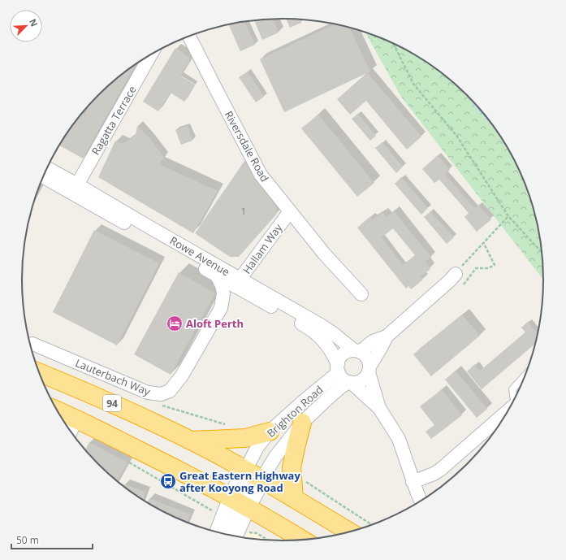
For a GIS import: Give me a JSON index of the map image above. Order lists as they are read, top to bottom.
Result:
{
  "streets": {
    "highway": ["94"],
    "street": [
      "Ragatta Terrace",
      "Riversdale Road",
      "Hallam Way",
      "Rowe Avenue",
      "Lauterbach Way",
      "Brighton Road"
    ]
  },
  "crossings": [
    ["Ragatta Terrace", "Rowe Avenue"],
    ["Riversdale Road", "Hallam Way"],
    ["Hallam Way", "Rowe Avenue"],
    ["Rowe Avenue", "Lauterbach Way"],
    ["Rowe Avenue", "Brighton Road"],
    ["94", "Brighton Road"]
  ],
  "places": {
    "hotel": ["Aloft Perth"],
    "bus stop": ["Great Eastern Highway after Kooyong Road"]
  },
  "house_numbers": ["1"],
  "scale_bar": "50 m",
  "north": "top right"
}
